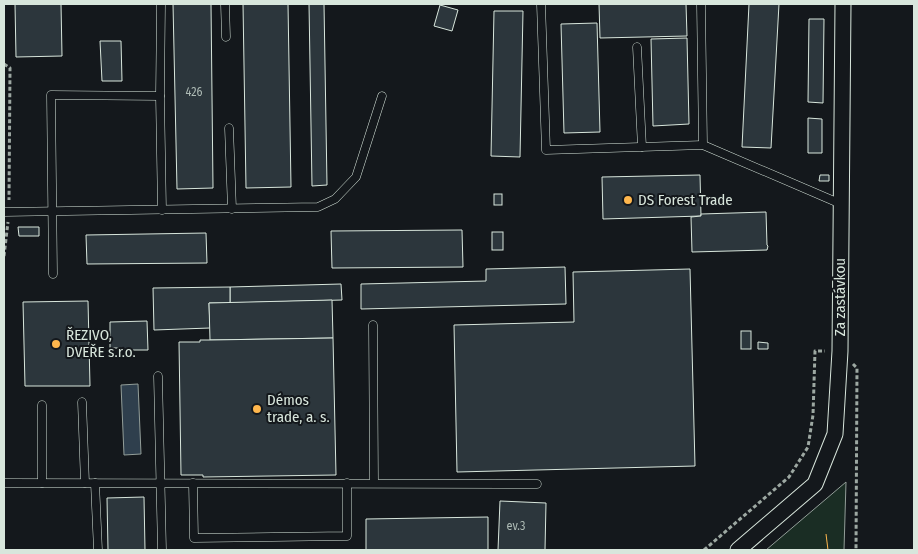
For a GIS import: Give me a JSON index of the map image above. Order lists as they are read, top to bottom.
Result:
{
  "streets": {
    "street": ["Za zastávkou"]
  },
  "places": ["DS Forest Trade", "ŘEZIVO, DVEŘE s.r.o.", "Démos trade, a. s."],
  "house_numbers": ["426", "ev.3"]
}
